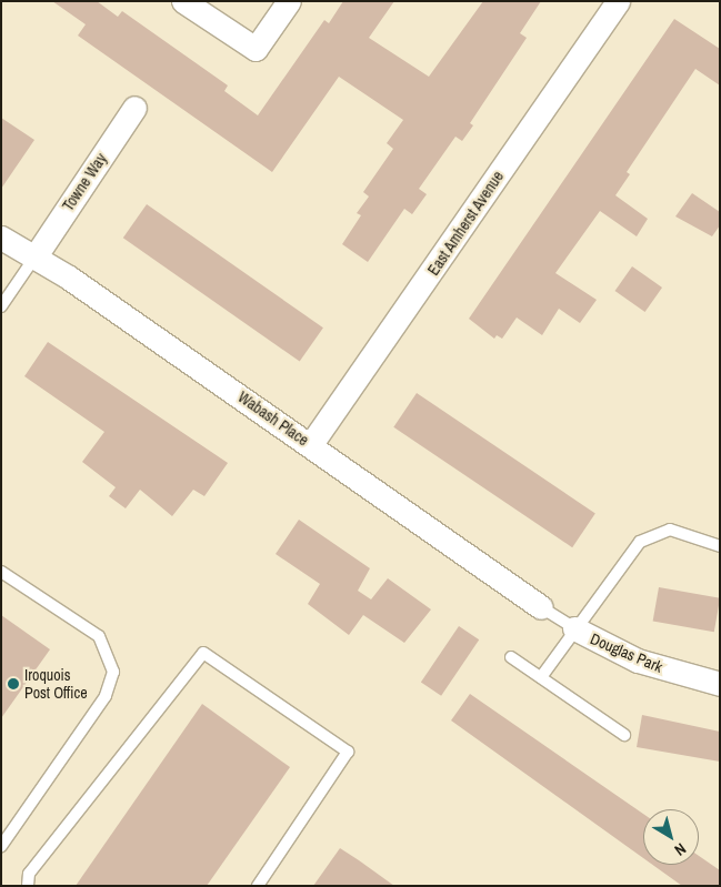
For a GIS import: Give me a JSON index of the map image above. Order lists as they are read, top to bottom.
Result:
{
  "streets": {
    "street": [
      "Towne Way",
      "East Amherst Avenue",
      "Wabash Place",
      "Douglas Park"
    ]
  },
  "crossings": [
    ["Towne Way", "Wabash Place"],
    ["East Amherst Avenue", "Wabash Place"],
    ["Wabash Place", "Douglas Park"]
  ],
  "places": ["Iroquois Post Office"],
  "north": "bottom right"
}
